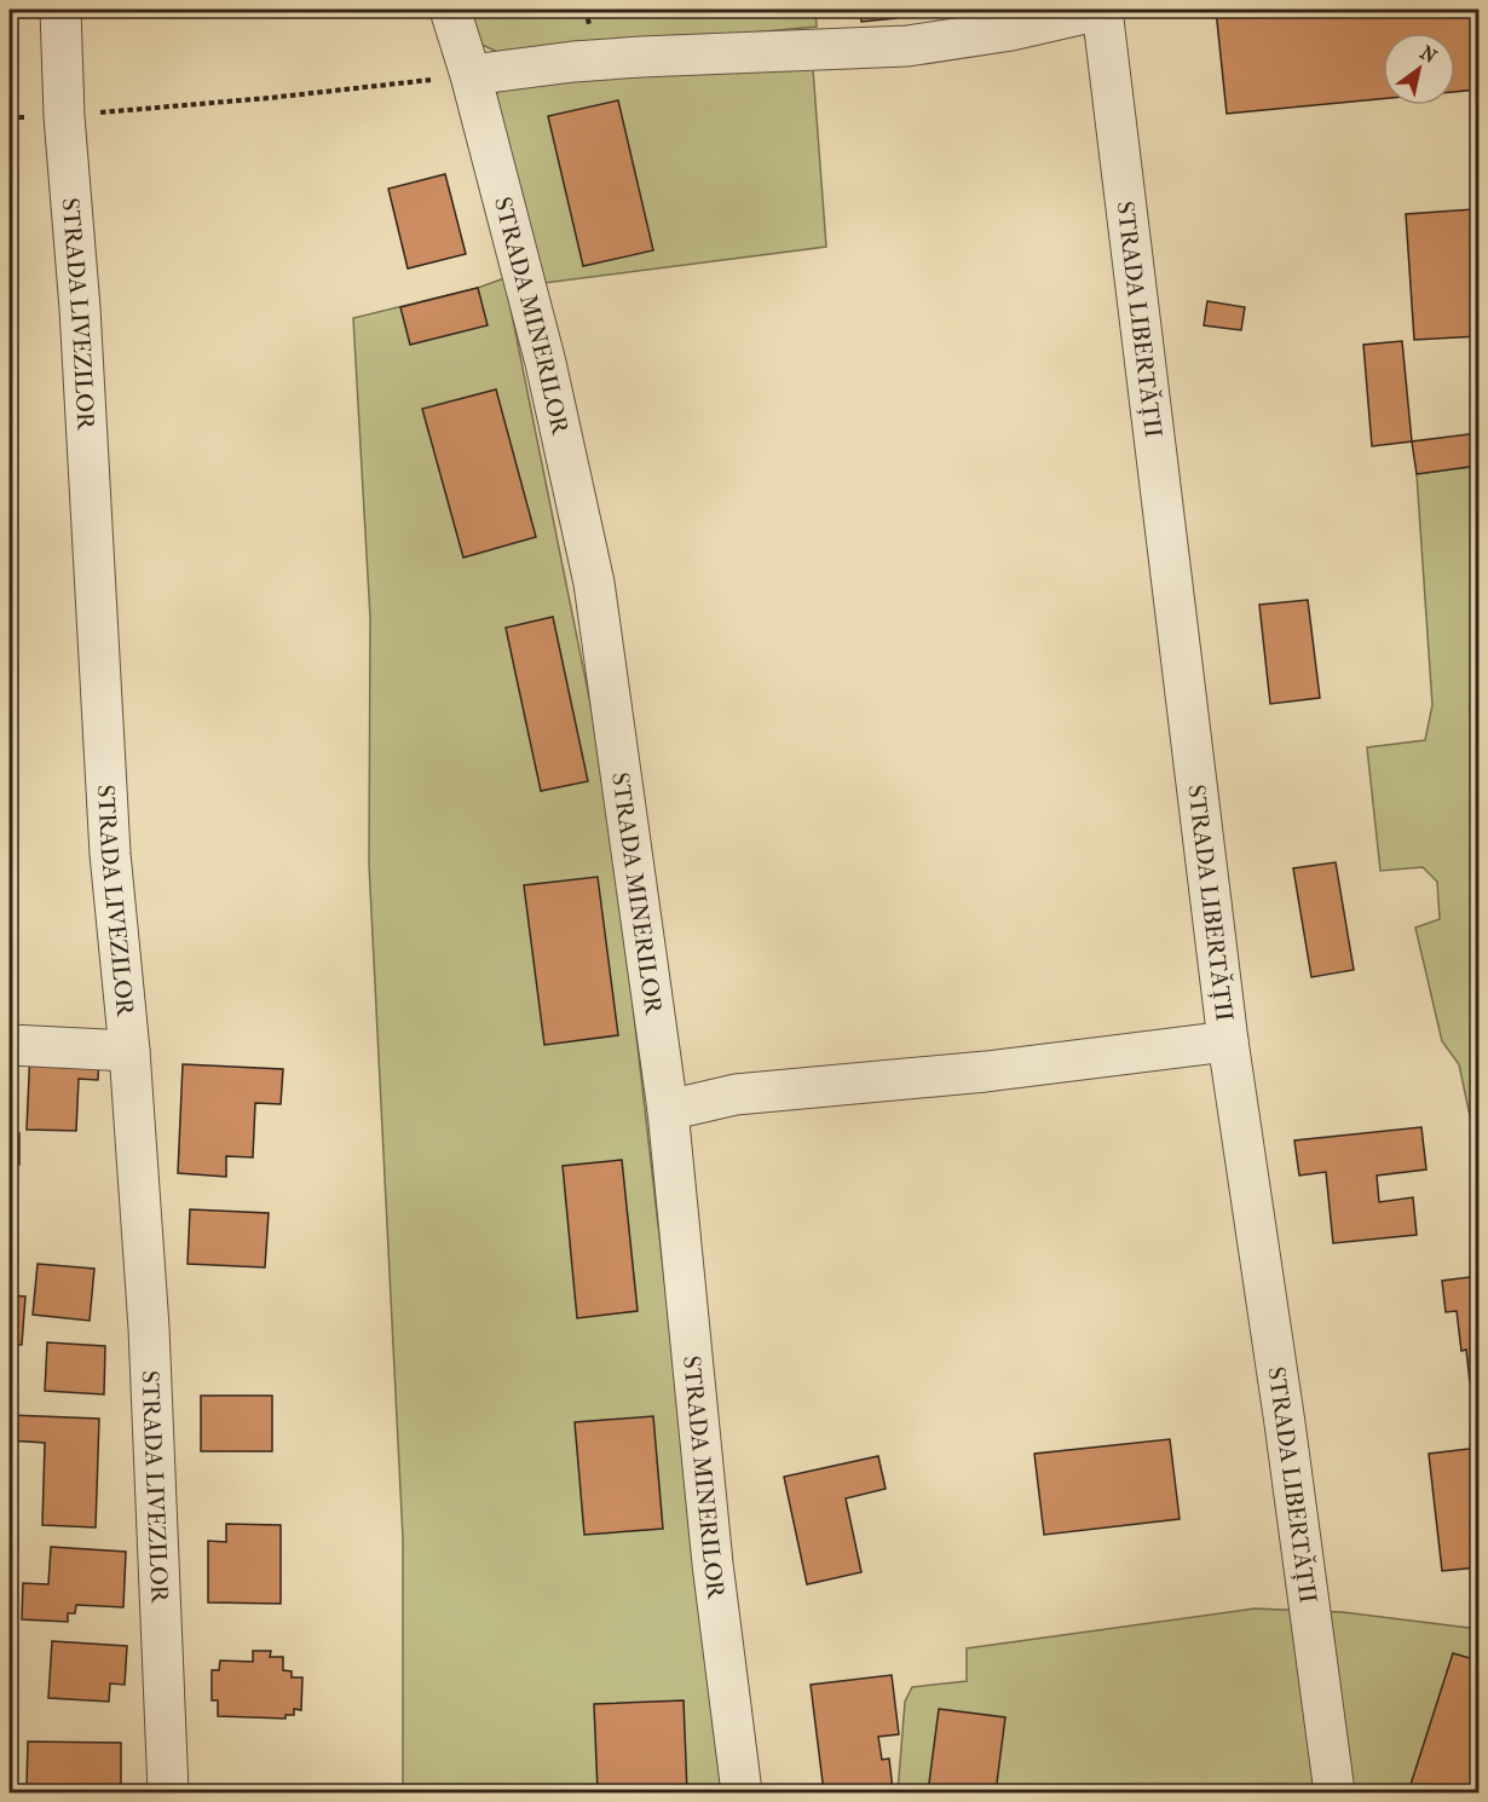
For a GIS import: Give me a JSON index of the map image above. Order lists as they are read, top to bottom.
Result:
{
  "streets": {
    "street": ["STRADA LIVEZILOR", "STRADA MINERILOR", "STRADA LIBERTĂȚII"]
  },
  "north": "top right"
}
